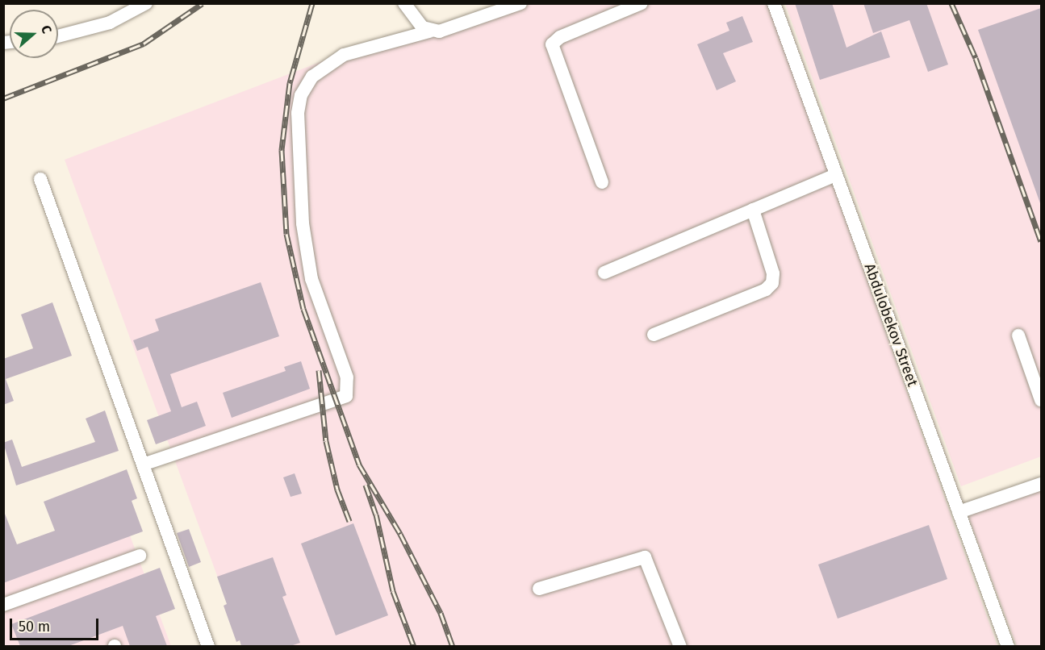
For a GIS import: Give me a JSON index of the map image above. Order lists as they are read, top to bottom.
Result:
{
  "streets": {
    "street": ["Abdulobekov Street"]
  },
  "scale_bar": "50 m",
  "north": "right"
}
